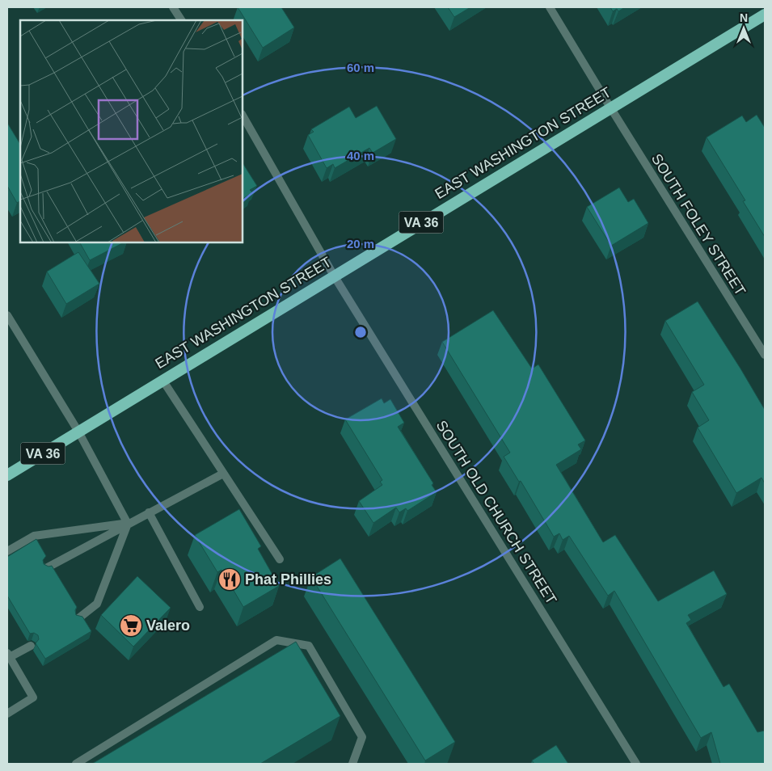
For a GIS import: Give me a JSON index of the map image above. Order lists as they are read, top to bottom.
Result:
{
  "streets": {
    "highway": ["EAST WASHINGTON STREET", "VA 36"],
    "street": ["SOUTH FOLEY STREET", "SOUTH OLD CHURCH STREET"]
  },
  "crossings": [
    ["EAST WASHINGTON STREET", "SOUTH FOLEY STREET"],
    ["EAST WASHINGTON STREET", "SOUTH OLD CHURCH STREET"]
  ],
  "places": {
    "restaurant": ["Phat Phillies"],
    "supermarket": ["Valero"]
  },
  "north": "top",
  "rings": ["60 m", "40 m", "20 m"]
}
